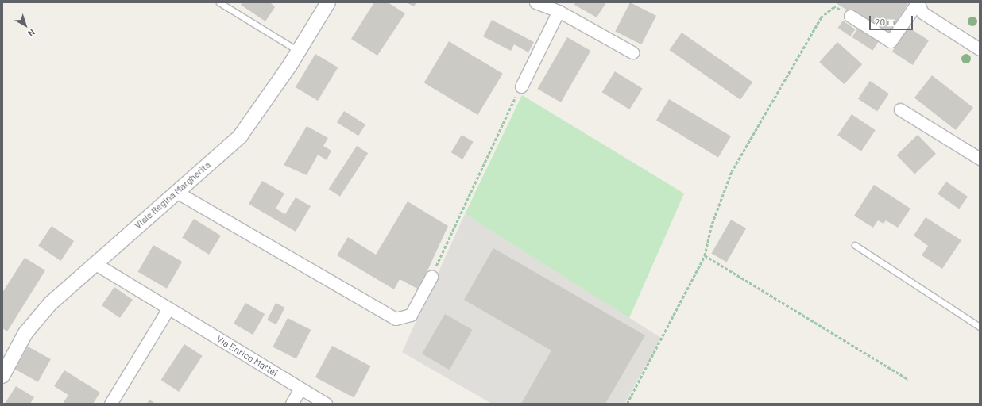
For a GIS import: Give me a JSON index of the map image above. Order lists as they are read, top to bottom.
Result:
{
  "streets": {
    "street": ["Viale Regina Margherita", "Via Enrico Mattei"]
  },
  "crossings": [
    ["Viale Regina Margherita", "Via Enrico Mattei"]
  ],
  "scale_bar": "20 m",
  "north": "bottom right"
}
